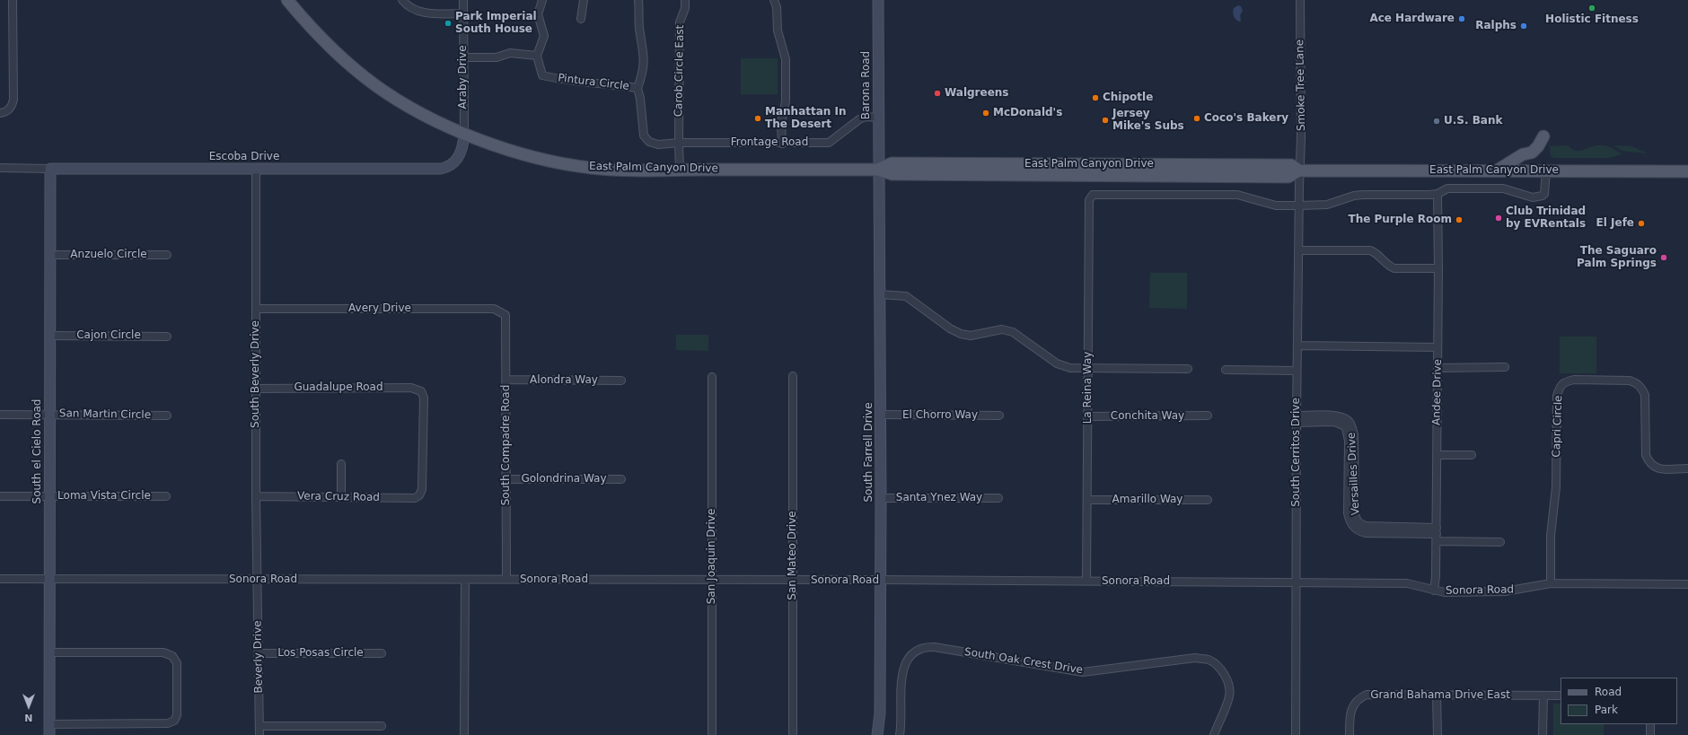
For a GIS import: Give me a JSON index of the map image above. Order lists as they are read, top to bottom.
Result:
{
  "streets": {
    "main road": ["East Palm Canyon Drive"],
    "street": [
      "Carob Circle East",
      "Araby Drive",
      "Pintura Circle",
      "Barona Road",
      "Smoke Tree Lane",
      "Frontage Road",
      "Escoba Drive",
      "Anzuelo Circle",
      "Avery Drive",
      "Cajon Circle",
      "South Beverly Drive",
      "Alondra Way",
      "Guadalupe Road",
      "La Reina Way",
      "Andee Drive",
      "San Martin Circle",
      "El Chorro Way",
      "Conchita Way",
      "Capri Circle",
      "South Compadre Road",
      "South el Cielo Road",
      "South Farrell Drive",
      "South Cerritos Drive",
      "Versailles Drive",
      "Golondrina Way",
      "Loma Vista Circle",
      "Vera Cruz Road",
      "Santa Ynez Way",
      "Amarillo Way",
      "San Mateo Drive",
      "San Joaquin Drive",
      "Sonora Road",
      "Los Posas Circle",
      "Beverly Drive",
      "South Oak Crest Drive",
      "Grand Bahama Drive East"
    ]
  },
  "crossings": [
    ["Carob Circle East", "Pintura Circle"],
    ["Carob Circle East", "Frontage Road"],
    ["Araby Drive", "Escoba Drive"],
    ["Araby Drive", "East Palm Canyon Drive"],
    ["Pintura Circle", "Frontage Road"],
    ["Barona Road", "Frontage Road"],
    ["Barona Road", "East Palm Canyon Drive"],
    ["Barona Road", "South Farrell Drive"],
    ["Smoke Tree Lane", "East Palm Canyon Drive"],
    ["Smoke Tree Lane", "South Cerritos Drive"],
    ["Escoba Drive", "East Palm Canyon Drive"],
    ["Escoba Drive", "South Beverly Drive"],
    ["Escoba Drive", "South el Cielo Road"],
    ["East Palm Canyon Drive", "South Farrell Drive"],
    ["East Palm Canyon Drive", "South Cerritos Drive"],
    ["Anzuelo Circle", "South el Cielo Road"],
    ["Avery Drive", "South Beverly Drive"],
    ["Avery Drive", "South Compadre Road"],
    ["Cajon Circle", "South el Cielo Road"],
    ["South Beverly Drive", "Guadalupe Road"],
    ["South Beverly Drive", "Vera Cruz Road"],
    ["South Beverly Drive", "Sonora Road"],
    ["South Beverly Drive", "Beverly Drive"],
    ["Alondra Way", "South Compadre Road"],
    ["Guadalupe Road", "Vera Cruz Road"],
    ["La Reina Way", "Conchita Way"],
    ["La Reina Way", "South Cerritos Drive"],
    ["La Reina Way", "Amarillo Way"],
    ["La Reina Way", "Sonora Road"],
    ["Andee Drive", "Versailles Drive"],
    ["Andee Drive", "Sonora Road"],
    ["San Martin Circle", "South el Cielo Road"],
    ["El Chorro Way", "South Farrell Drive"],
    ["Capri Circle", "Sonora Road"],
    ["South Compadre Road", "Golondrina Way"],
    ["South Compadre Road", "Sonora Road"],
    ["South el Cielo Road", "Loma Vista Circle"],
    ["South el Cielo Road", "Sonora Road"],
    ["South Farrell Drive", "Santa Ynez Way"],
    ["South Farrell Drive", "Sonora Road"],
    ["South Cerritos Drive", "Versailles Drive"],
    ["South Cerritos Drive", "Sonora Road"],
    ["San Mateo Drive", "Sonora Road"],
    ["San Joaquin Drive", "Sonora Road"],
    ["Sonora Road", "Beverly Drive"],
    ["Los Posas Circle", "Beverly Drive"]
  ],
  "places": [
    "Holistic Fitness",
    "Ace Hardware",
    "Park Imperial South House",
    "Ralphs",
    "Walgreens",
    "Chipotle",
    "McDonald's",
    "Manhattan In The Desert",
    "Coco's Bakery",
    "Jersey Mike's Subs",
    "U.S. Bank",
    "Club Trinidad by EVRentals",
    "The Purple Room",
    "El Jefe",
    "The Saguaro Palm Springs"
  ],
  "legend": ["Road", "Park"],
  "north": "bottom"
}
